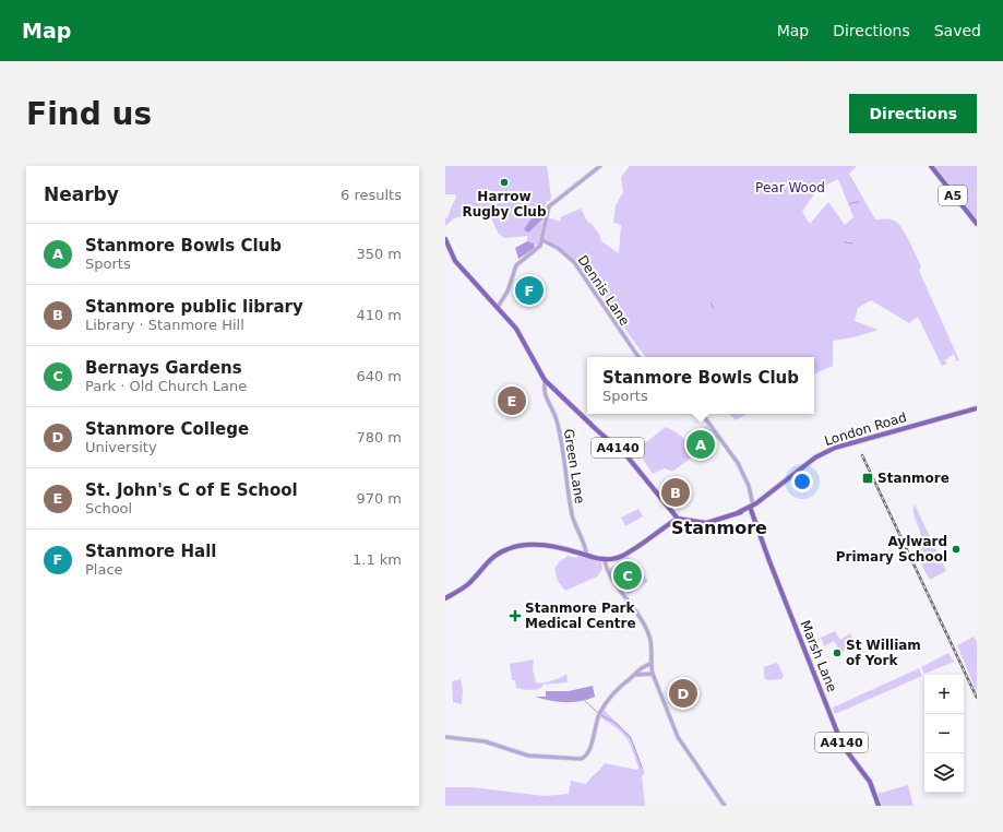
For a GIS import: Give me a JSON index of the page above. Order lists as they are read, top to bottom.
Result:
{
  "streets": {
    "main road": [
      "A5",
      "London Road",
      "A4140",
      "Marsh Lane"
    ],
    "street": ["Dennis Lane", "Green Lane"]
  },
  "crossings": [
    ["London Road", "A4140"],
    ["London Road", "Marsh Lane"],
    ["A4140", "Green Lane"]
  ],
  "districts": ["Stanmore"],
  "parks": ["Pear Wood"],
  "places": {
    "other": ["Harrow Rugby Club", "Aylward Primary School", "St William of York"],
    "transit": ["Stanmore"],
    "health": ["Stanmore Park Medical Centre"]
  },
  "page": {
    "header": "Map",
    "nav": ["Map", "Directions", "Saved"],
    "buttons": "Directions",
    "title": "Find us",
    "heading": ["Nearby", "6 results"],
    "list": [
      {
        "mark": "A",
        "name": "Stanmore Bowls Club",
        "note": "Sports",
        "value": "350 m"
      },
      {
        "mark": "B",
        "name": "Stanmore public library",
        "note": "Library · Stanmore Hill",
        "value": "410 m"
      },
      {
        "mark": "C",
        "name": "Bernays Gardens",
        "note": "Park · Old Church Lane",
        "value": "640 m"
      },
      {
        "mark": "D",
        "name": "Stanmore College",
        "note": "University",
        "value": "780 m"
      },
      {
        "mark": "E",
        "name": "St. John's C of E School",
        "note": "School",
        "value": "970 m"
      },
      {
        "mark": "F",
        "name": "Stanmore Hall",
        "note": "Place",
        "value": "1.1 km"
      }
    ],
    "pins": [
      "F",
      "E",
      "A",
      "B",
      "C",
      "D"
    ],
    "popup": ["Stanmore Bowls Club", "Sports"],
    "map_buttons": ["+", "−"]
  }
}
